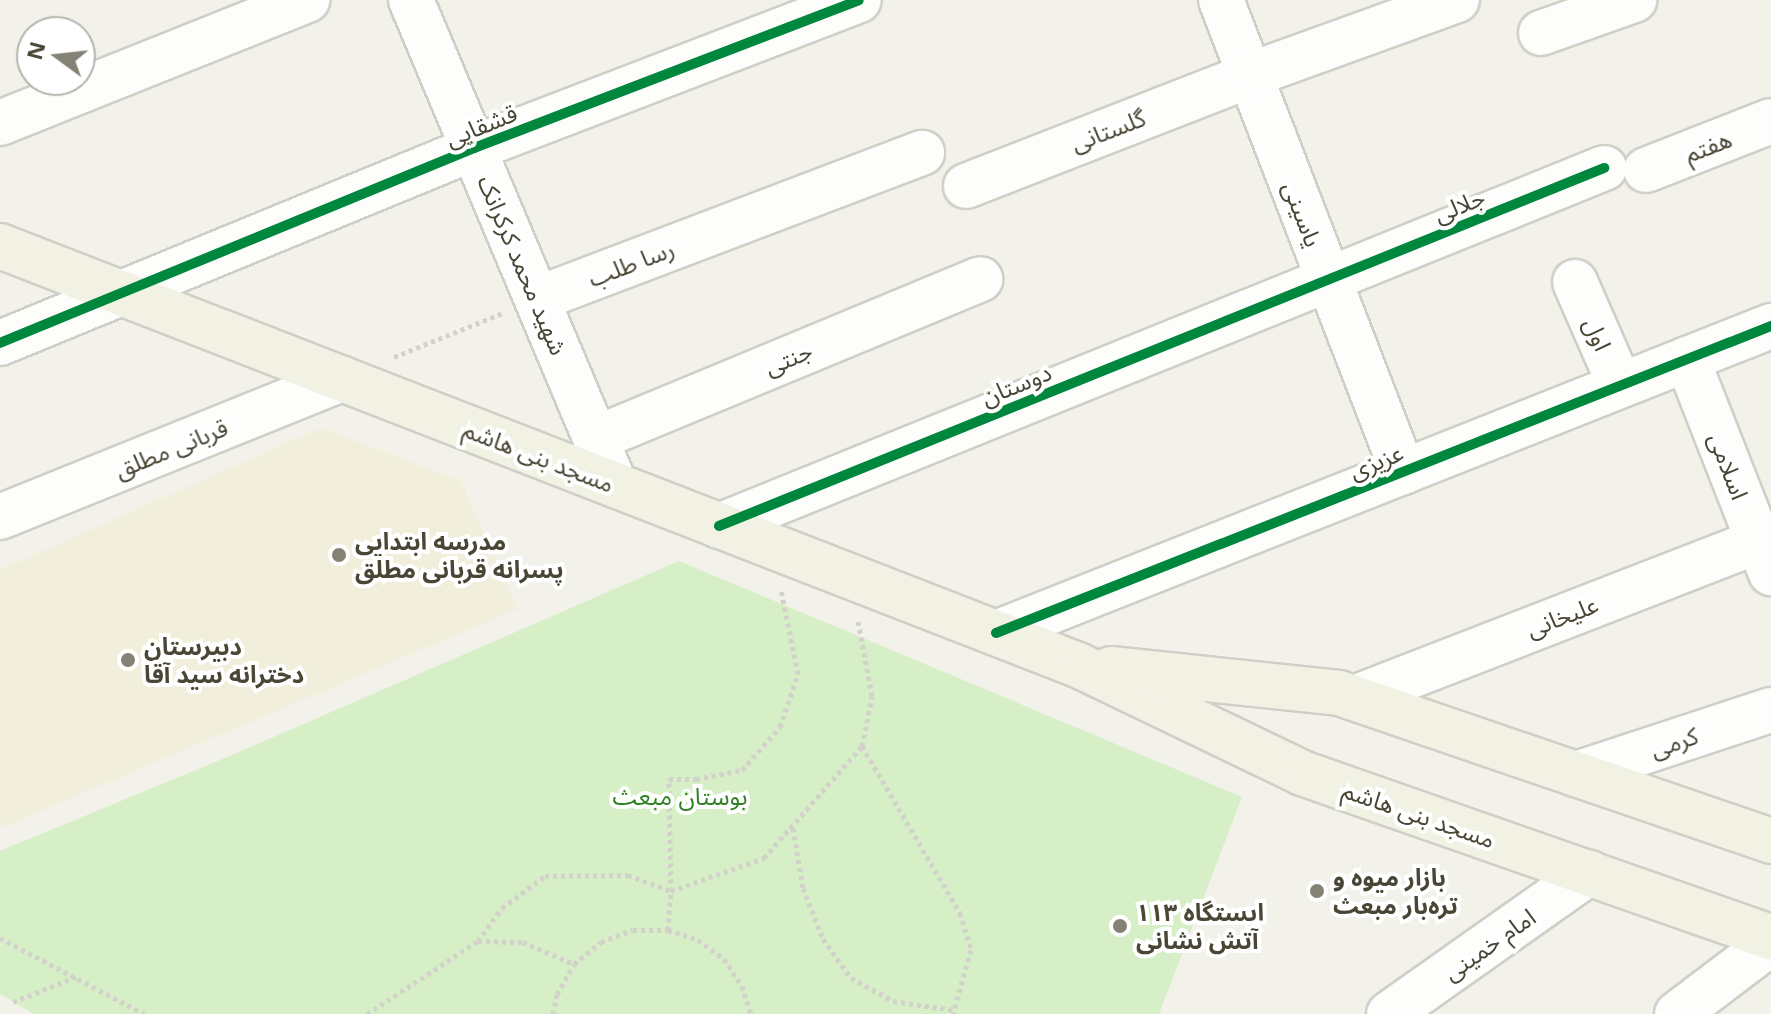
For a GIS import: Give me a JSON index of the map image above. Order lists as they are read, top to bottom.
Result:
{
  "streets": {
    "main road": ["مسجد بنی هاشم"],
    "street": [
      "قشقایی",
      "گلستانی",
      "هفتم",
      "جلالی",
      "یاسینی",
      "رسا طلب",
      "شهید محمد کرکرانک",
      "اول",
      "جنتی",
      "دوستان",
      "قربانی مطلق",
      "عزیزی",
      "اسلامی",
      "علیخانی",
      "کرمی",
      "امام خمینی"
    ]
  },
  "crossings": [
    ["قشقایی", "شهید محمد کرکرانک"],
    ["قشقایی", "مسجد بنی هاشم"],
    ["گلستانی", "یاسینی"],
    ["هفتم", "جلالی"],
    ["جلالی", "یاسینی"],
    ["جلالی", "دوستان"],
    ["یاسینی", "دوستان"],
    ["یاسینی", "عزیزی"],
    ["رسا طلب", "شهید محمد کرکرانک"],
    ["شهید محمد کرکرانک", "جنتی"],
    ["شهید محمد کرکرانک", "مسجد بنی هاشم"],
    ["اول", "عزیزی"],
    ["دوستان", "مسجد بنی هاشم"],
    ["قربانی مطلق", "مسجد بنی هاشم"],
    ["مسجد بنی هاشم", "عزیزی"],
    ["مسجد بنی هاشم", "علیخانی"],
    ["مسجد بنی هاشم", "کرمی"],
    ["مسجد بنی هاشم", "امام خمینی"],
    ["عزیزی", "اسلامی"],
    ["اسلامی", "علیخانی"]
  ],
  "parks": ["بوستان مبعث"],
  "places": [
    "مدرسه ابتدایی پسرانه قربانی مطلق",
    "دبیرستان دخترانه سید آقا",
    "بازار میوه و تره‌بار مبعث",
    "ایستگاه ۱۱۳ آتش نشانی"
  ],
  "north": "left"
}
